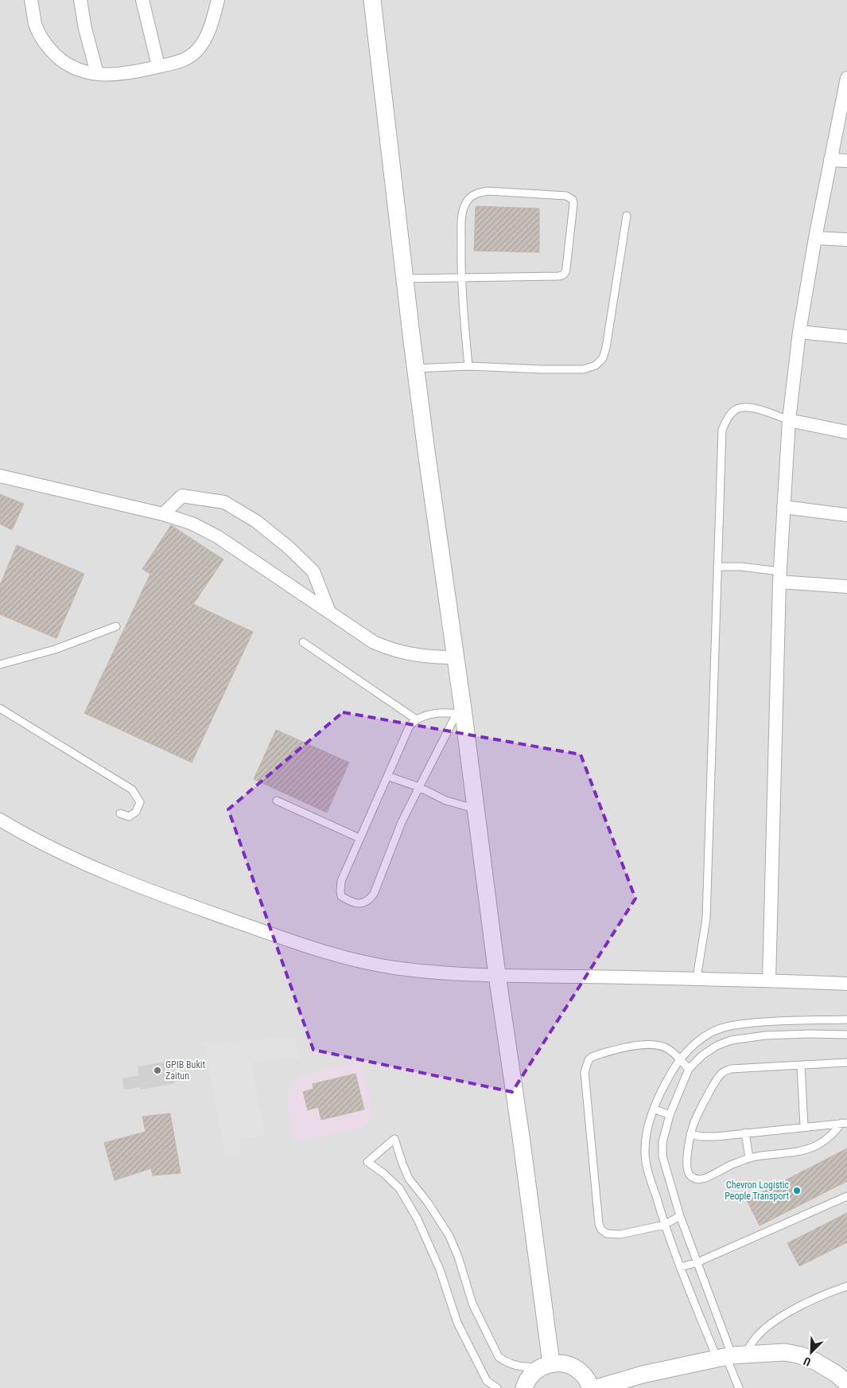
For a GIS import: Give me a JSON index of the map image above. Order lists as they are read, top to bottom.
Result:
{
  "places": ["GPIB Bukit Zaitun", "Chevron Logistic People Transport"],
  "north": "bottom left"
}
